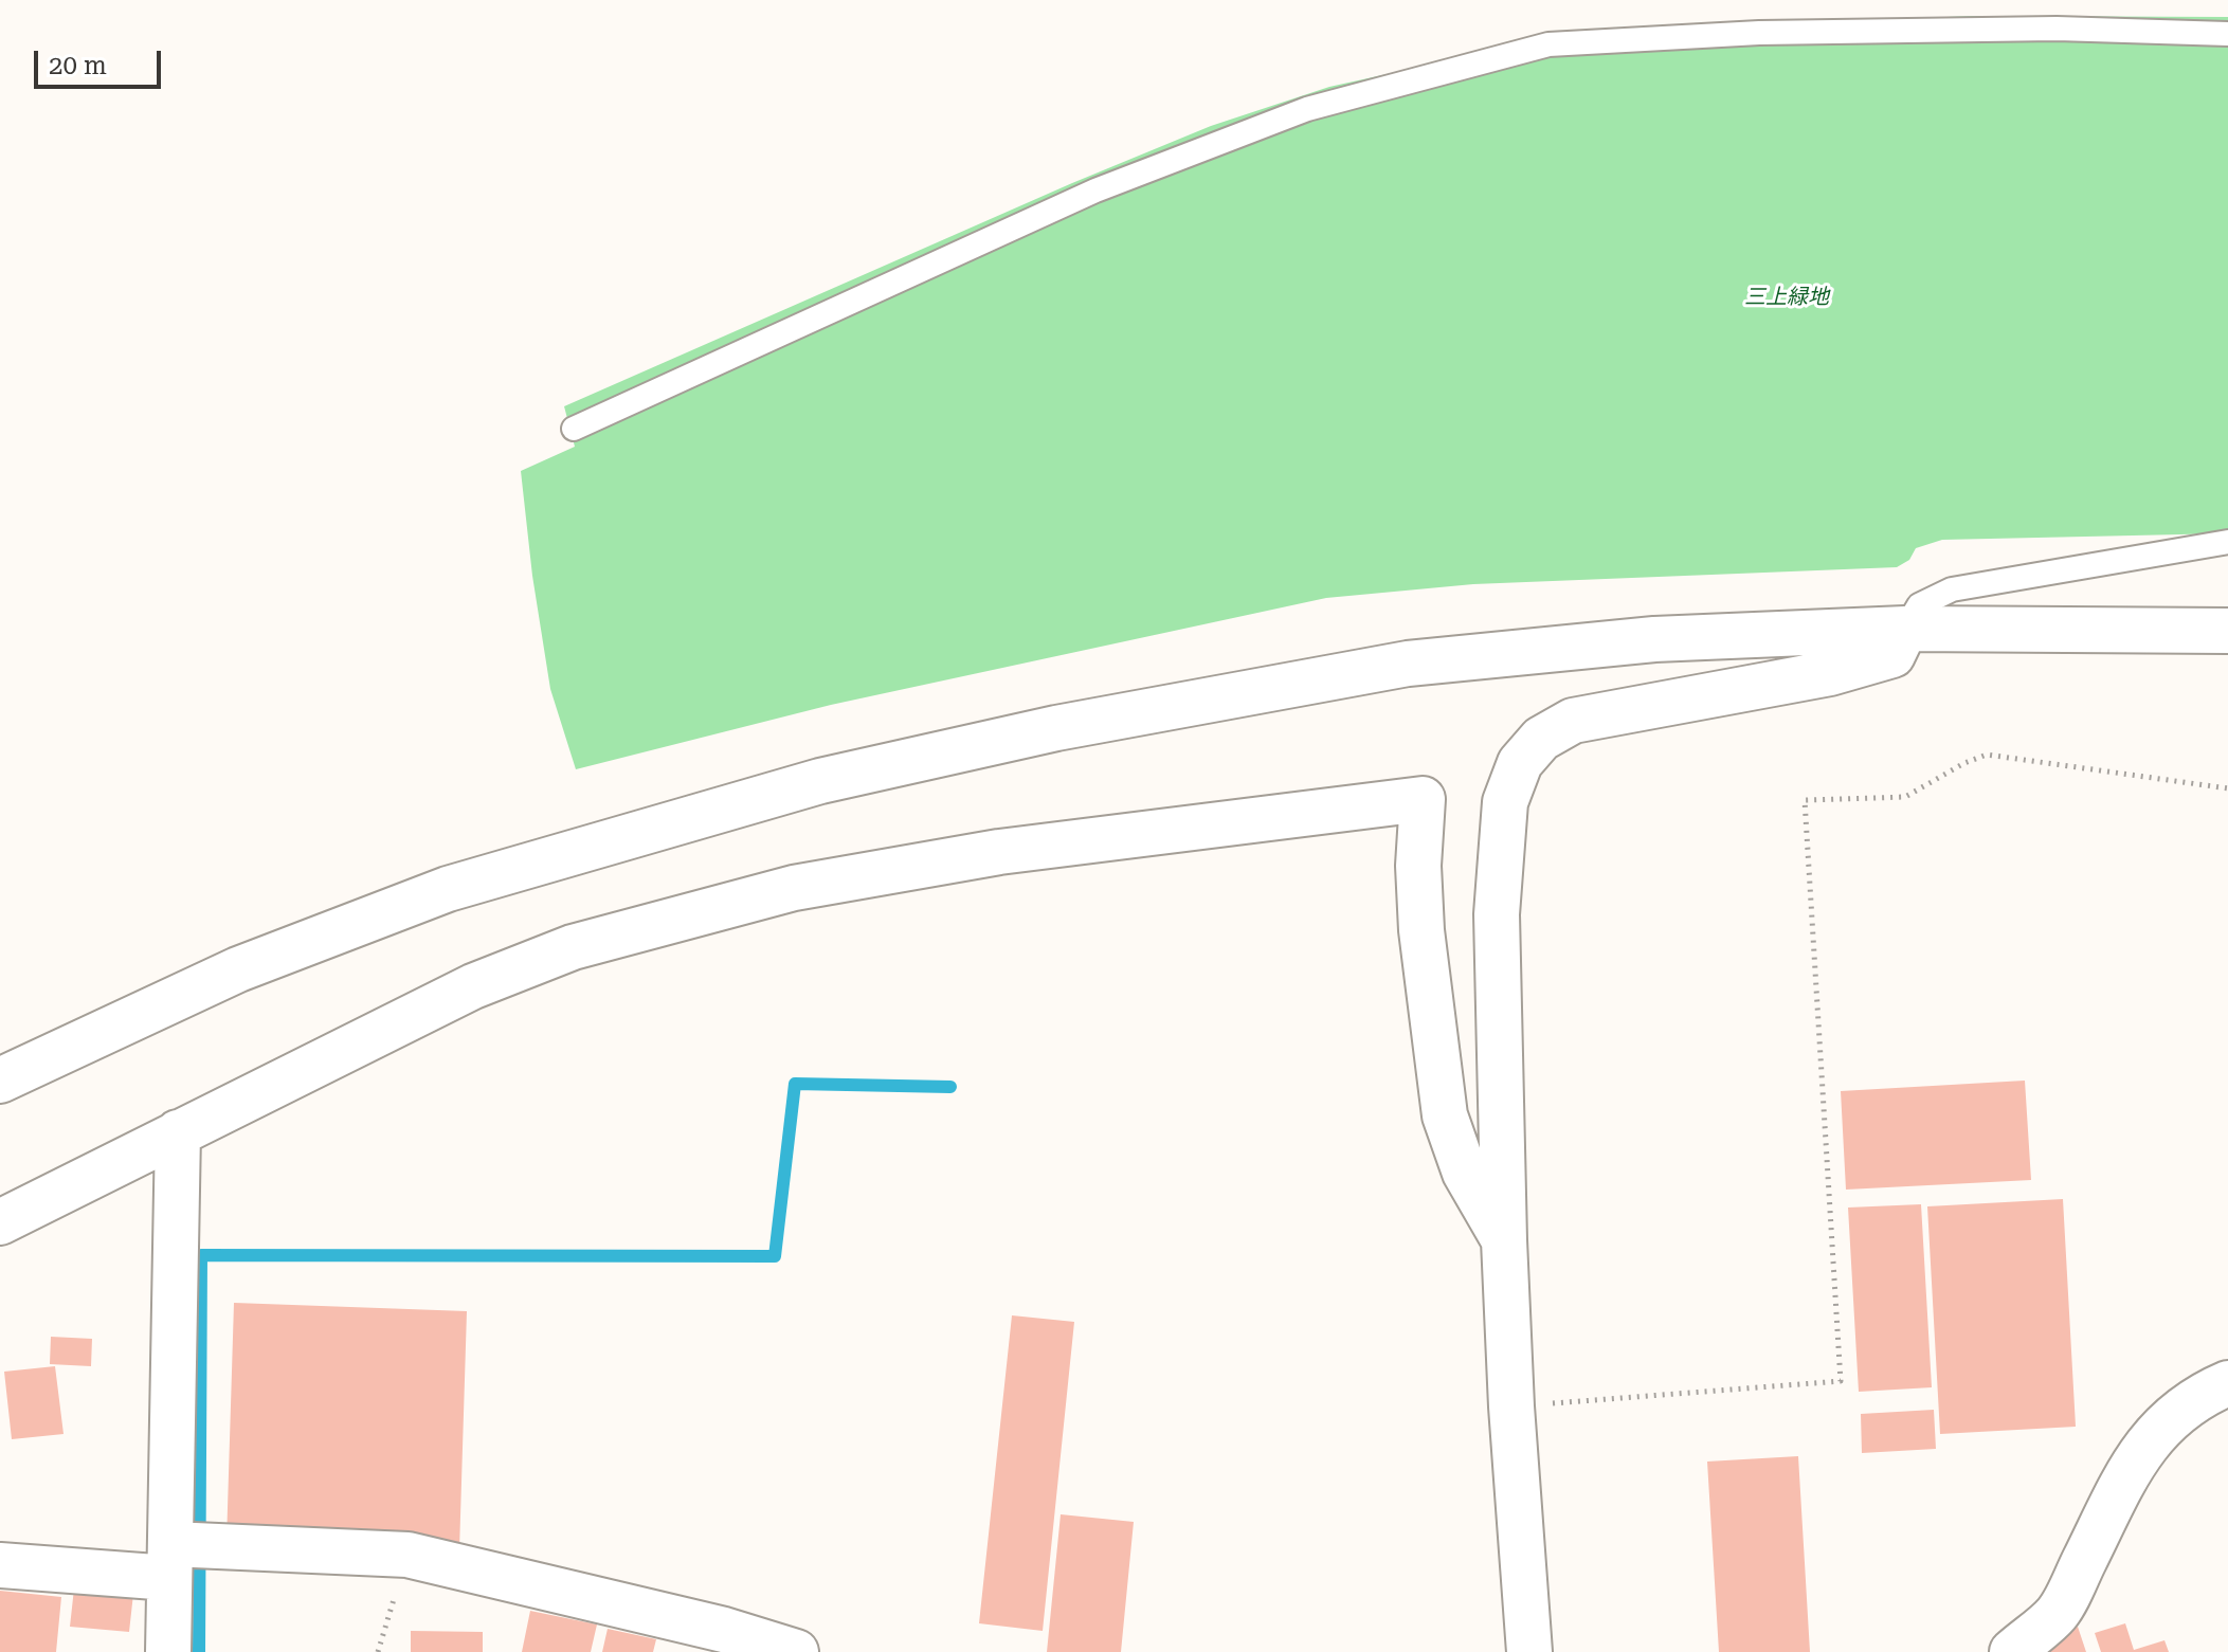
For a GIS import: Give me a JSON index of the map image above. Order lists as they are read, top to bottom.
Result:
{
  "parks": ["三上緑地"],
  "scale_bar": "20 m"
}
